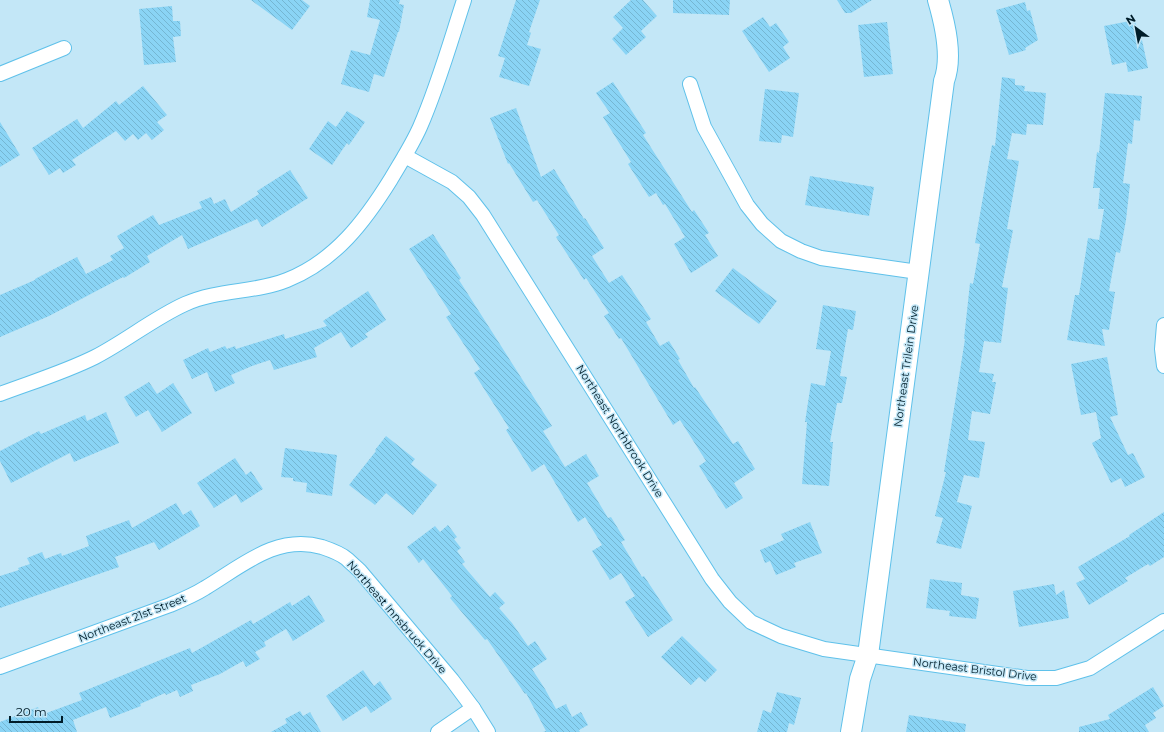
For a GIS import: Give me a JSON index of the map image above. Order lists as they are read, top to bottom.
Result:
{
  "streets": {
    "street": [
      "Northeast Trilein Drive",
      "Northeast Northbrook Drive",
      "Northeast Innsbruck Drive",
      "Northeast 21st Street",
      "Northeast Bristol Drive"
    ]
  },
  "crossings": [
    ["Northeast Trilein Drive", "Northeast Northbrook Drive"],
    ["Northeast Trilein Drive", "Northeast Bristol Drive"],
    ["Northeast Northbrook Drive", "Northeast Bristol Drive"],
    ["Northeast Innsbruck Drive", "Northeast 21st Street"]
  ],
  "scale_bar": "20 m",
  "north": "top left"
}
